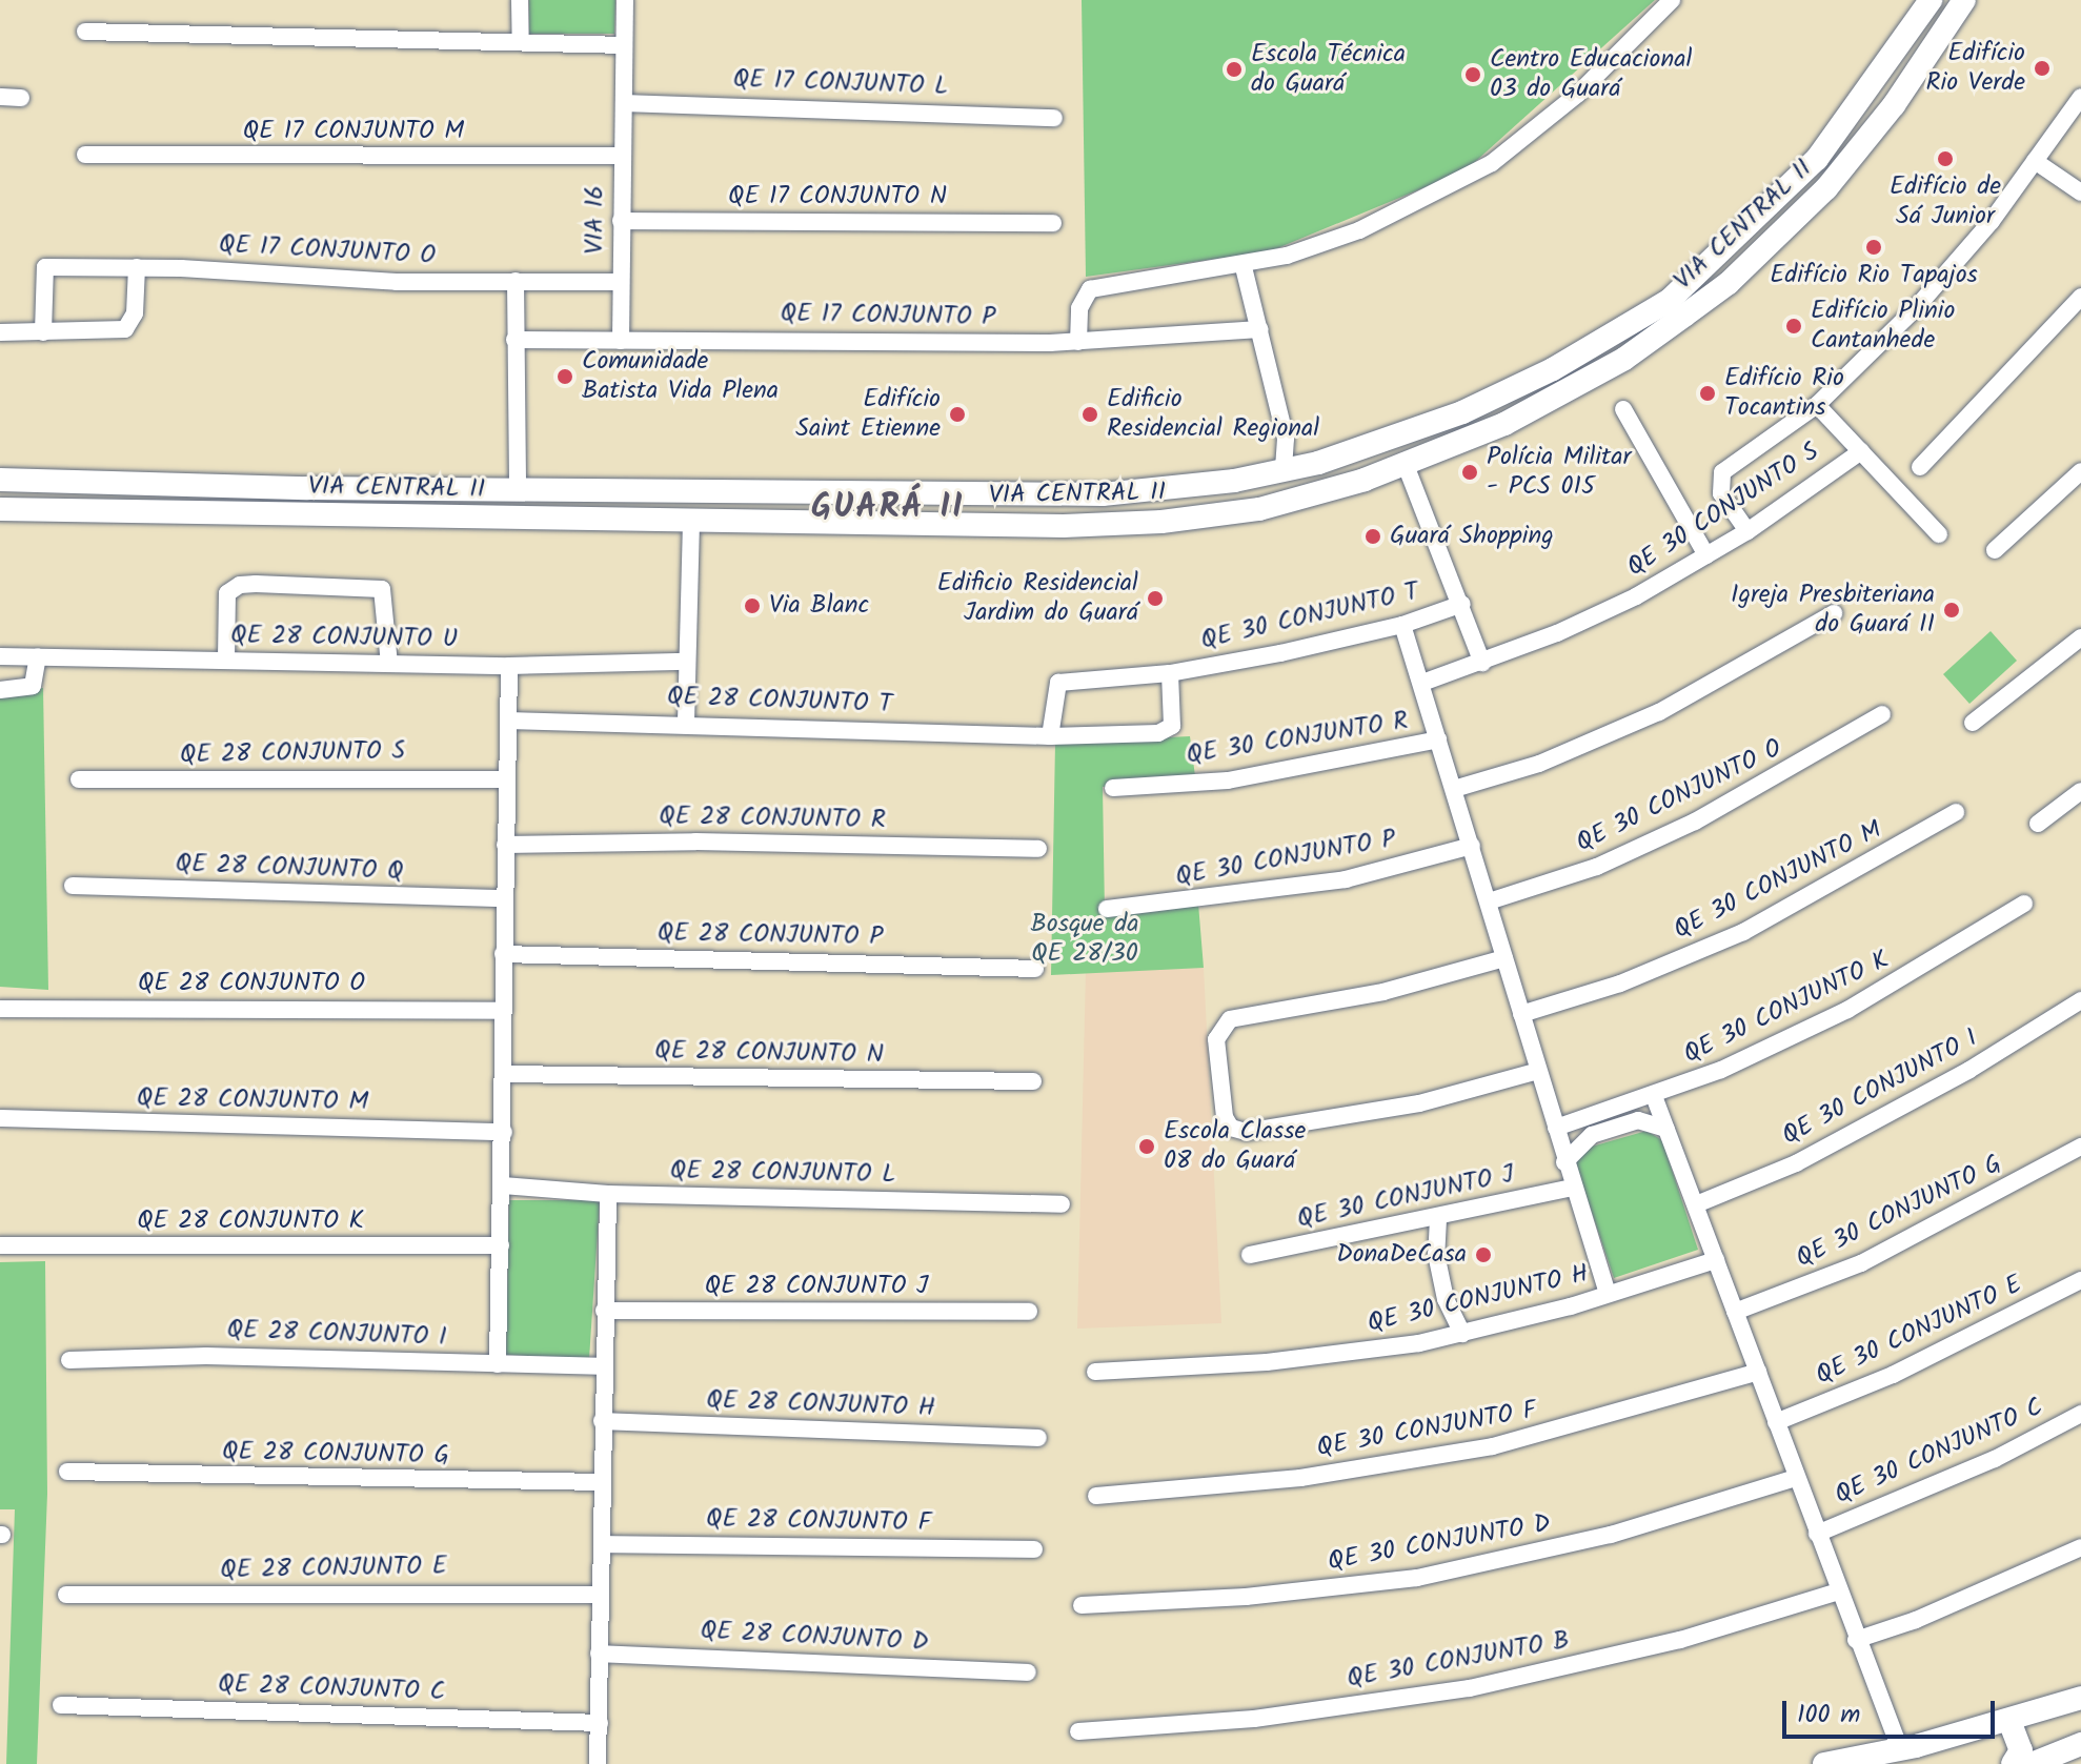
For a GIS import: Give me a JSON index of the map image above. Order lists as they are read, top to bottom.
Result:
{
  "streets": {
    "street": [
      "QE 17 CONJUNTO L",
      "QE 17 CONJUNTO M",
      "QE 17 CONJUNTO N",
      "VIA 16",
      "VIA CENTRAL II",
      "QE 17 CONJUNTO O",
      "QE 17 CONJUNTO P",
      "QE 30 CONJUNTO S",
      "QE 30 CONJUNTO T",
      "QE 28 CONJUNTO U",
      "QE 28 CONJUNTO T",
      "QE 30 CONJUNTO R",
      "QE 28 CONJUNTO S",
      "QE 30 CONJUNTO O",
      "QE 28 CONJUNTO R",
      "QE 30 CONJUNTO P",
      "QE 28 CONJUNTO Q",
      "QE 30 CONJUNTO M",
      "QE 28 CONJUNTO P",
      "QE 28 CONJUNTO O",
      "QE 30 CONJUNTO K",
      "QE 28 CONJUNTO N",
      "QE 30 CONJUNTO I",
      "QE 28 CONJUNTO M",
      "QE 28 CONJUNTO L",
      "QE 30 CONJUNTO J",
      "QE 30 CONJUNTO G",
      "QE 28 CONJUNTO K",
      "QE 28 CONJUNTO J",
      "QE 30 CONJUNTO H",
      "QE 30 CONJUNTO E",
      "QE 28 CONJUNTO I",
      "QE 28 CONJUNTO H",
      "QE 30 CONJUNTO F",
      "QE 30 CONJUNTO C",
      "QE 28 CONJUNTO G",
      "QE 28 CONJUNTO F",
      "QE 30 CONJUNTO D",
      "QE 28 CONJUNTO E",
      "QE 28 CONJUNTO D",
      "QE 30 CONJUNTO B",
      "QE 28 CONJUNTO C"
    ]
  },
  "crossings": [
    ["QE 17 CONJUNTO L", "VIA 16"],
    ["QE 17 CONJUNTO M", "VIA 16"],
    ["QE 17 CONJUNTO N", "VIA 16"],
    ["VIA 16", "QE 17 CONJUNTO O"],
    ["VIA CENTRAL II", "QE 30 CONJUNTO T"],
    ["QE 30 CONJUNTO T", "QE 28 CONJUNTO T"]
  ],
  "districts": ["GUARÁ II"],
  "parks": ["Bosque da QE 28/30"],
  "places": [
    "Edifício Rio Verde",
    "Escola Técnica do Guará",
    "Centro Educacional 03 do Guará",
    "Edifício de Sá Junior",
    "Edifício Rio Tapajos",
    "Edifício Plinio Cantanhede",
    "Comunidade Batista Vida Plena",
    "Edifício Rio Tocantins",
    "Edifício Saint Etienne",
    "Edificio Residencial Regional",
    "Polícia Militar - PCS 015",
    "Guará Shopping",
    "Edificio Residencial Jardim do Guará",
    "Via Blanc",
    "Igreja Presbiteriana do Guará II",
    "Escola Classe 08 do Guará",
    "DonaDeCasa"
  ],
  "scale_bar": "100 m"
}
